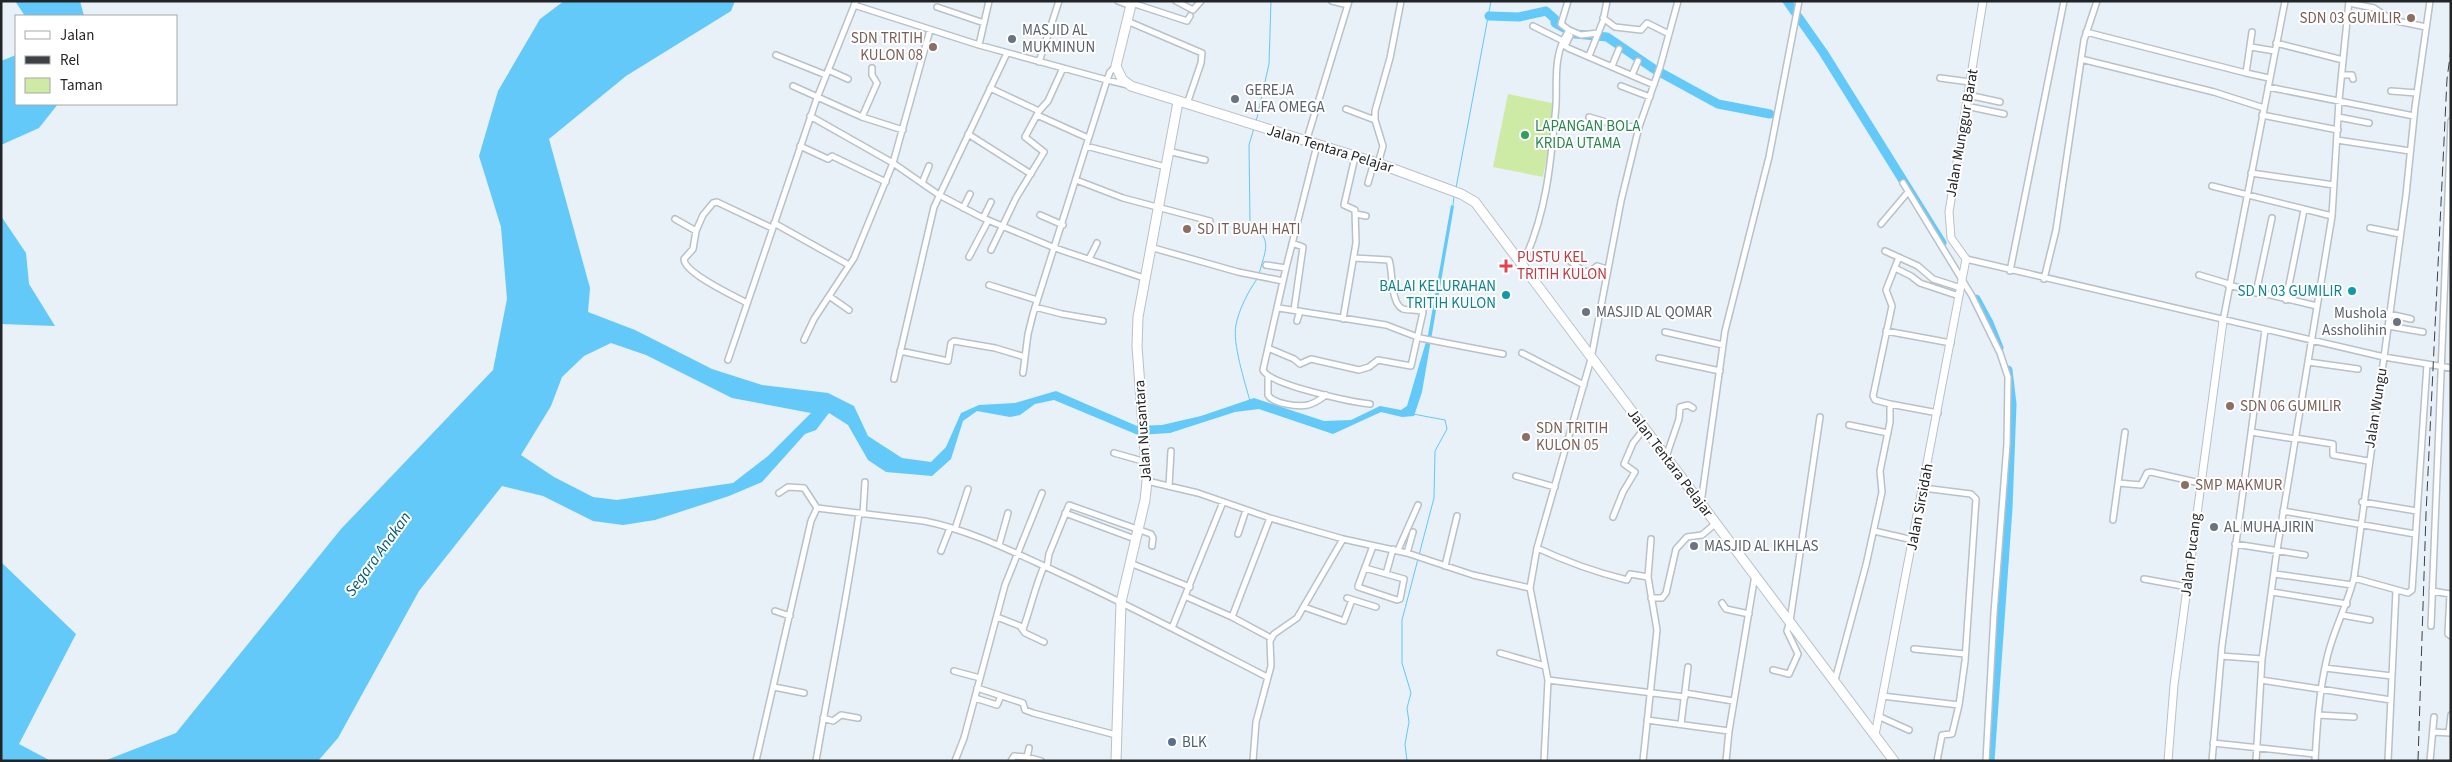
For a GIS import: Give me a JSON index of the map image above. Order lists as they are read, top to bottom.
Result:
{
  "streets": {
    "highway": ["Jalan Tentara Pelajar", "Jalan Nusantara"],
    "street": [
      "Jalan Munggur Barat",
      "Jalan Wungu",
      "Jalan Sirsidah",
      "Jalan Pucang"
    ]
  },
  "crossings": [
    ["Jalan Munggur Barat", "Jalan Wungu"],
    ["Jalan Munggur Barat", "Jalan Sirsidah"],
    ["Jalan Tentara Pelajar", "Jalan Nusantara"],
    ["Jalan Tentara Pelajar", "Jalan Sirsidah"],
    ["Jalan Wungu", "Jalan Sirsidah"],
    ["Jalan Wungu", "Jalan Pucang"]
  ],
  "water": ["Segara Anakan"],
  "places": {
    "other": [
      "SDN 03 GUMILIR",
      "MASJID AL MUKMINUN",
      "SDN TRITIH KULON 08",
      "GEREJA ALFA OMEGA",
      "LAPANGAN BOLA KRIDA UTAMA",
      "SD IT BUAH HATI",
      "SD N 03 GUMILIR",
      "BALAI KELURAHAN TRITIH KULON",
      "MASJID AL QOMAR",
      "Mushola Assholihin",
      "SDN 06 GUMILIR",
      "SDN TRITIH KULON 05",
      "SMP MAKMUR",
      "AL MUHAJIRIN",
      "MASJID AL IKHLAS",
      "BLK"
    ],
    "health": ["PUSTU KEL TRITIH KULON"]
  },
  "legend": ["Jalan", "Rel", "Taman"]
}
